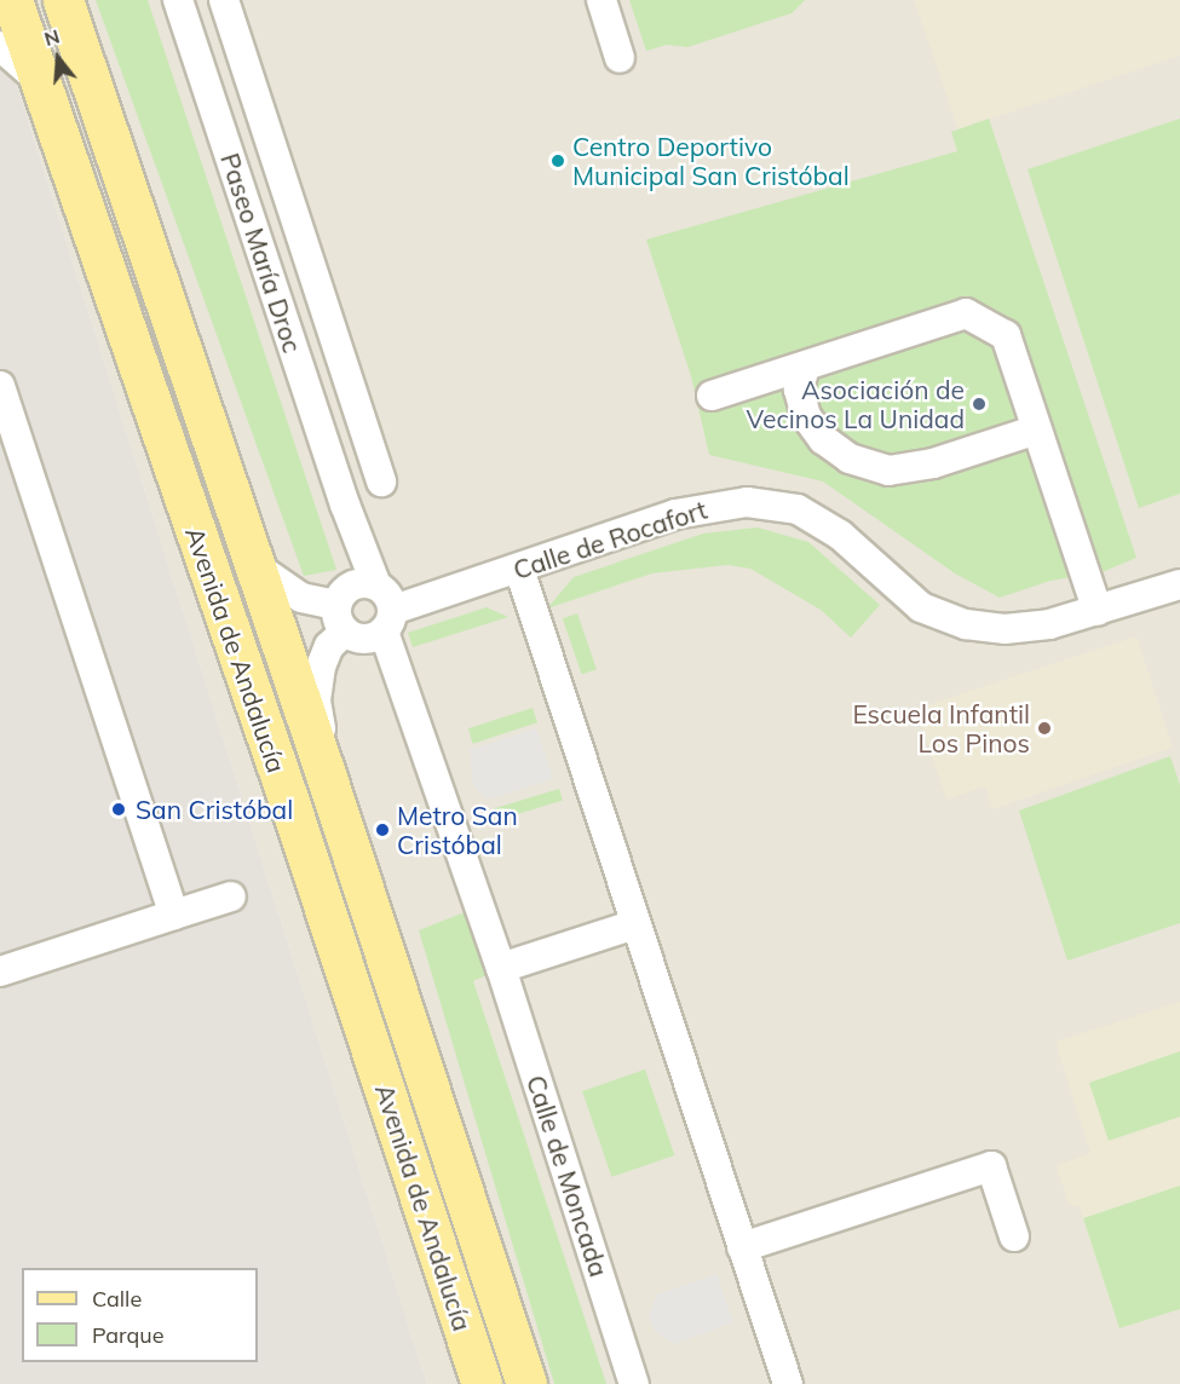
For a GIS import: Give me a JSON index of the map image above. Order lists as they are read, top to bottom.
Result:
{
  "streets": {
    "main road": ["Avenida de Andalucía"],
    "street": ["Paseo María Droc", "Calle de Rocafort", "Calle de Moncada"]
  },
  "crossings": [
    ["Paseo María Droc", "Calle de Rocafort"],
    ["Paseo María Droc", "Calle de Moncada"],
    ["Calle de Rocafort", "Calle de Moncada"]
  ],
  "places": [
    "Centro Deportivo Municipal San Cristóbal",
    "Asociación de Vecinos La Unidad",
    "Escuela Infantil Los Pinos",
    "San Cristóbal",
    "Metro San Cristóbal"
  ],
  "legend": ["Calle", "Parque"],
  "north": "top"
}
